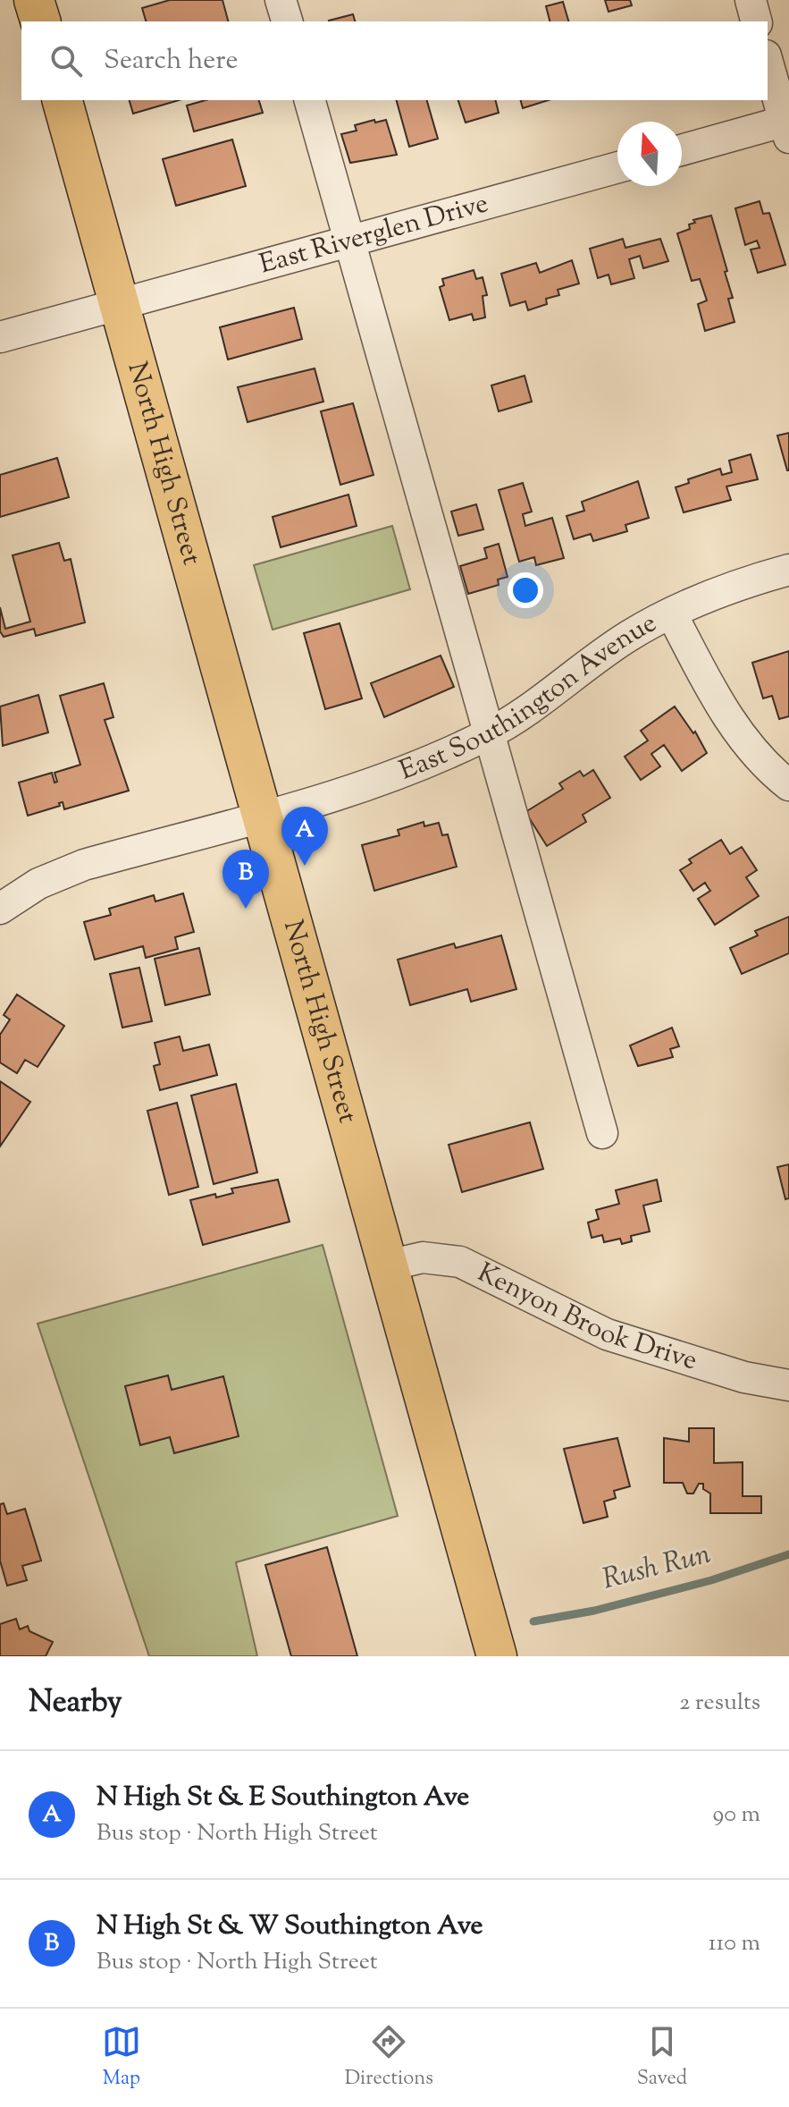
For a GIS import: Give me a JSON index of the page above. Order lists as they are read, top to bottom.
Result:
{
  "streets": {
    "main road": ["North High Street"],
    "street": ["East Riverglen Drive", "East Southington Avenue", "Kenyon Brook Drive"]
  },
  "crossings": [
    ["East Riverglen Drive", "North High Street"],
    ["North High Street", "East Southington Avenue"],
    ["North High Street", "Kenyon Brook Drive"]
  ],
  "water": ["Rush Run"],
  "north": "top",
  "page": {
    "search": "Search here",
    "pins": ["A", "B"],
    "heading": ["Nearby", "2 results"],
    "list": [
      {
        "mark": "A",
        "name": "N High St & E Southington Ave",
        "note": "Bus stop · North High Street",
        "value": "90 m"
      },
      {
        "mark": "B",
        "name": "N High St & W Southington Ave",
        "note": "Bus stop · North High Street",
        "value": "110 m"
      }
    ],
    "nav": ["Map", "Directions", "Saved"]
  }
}
